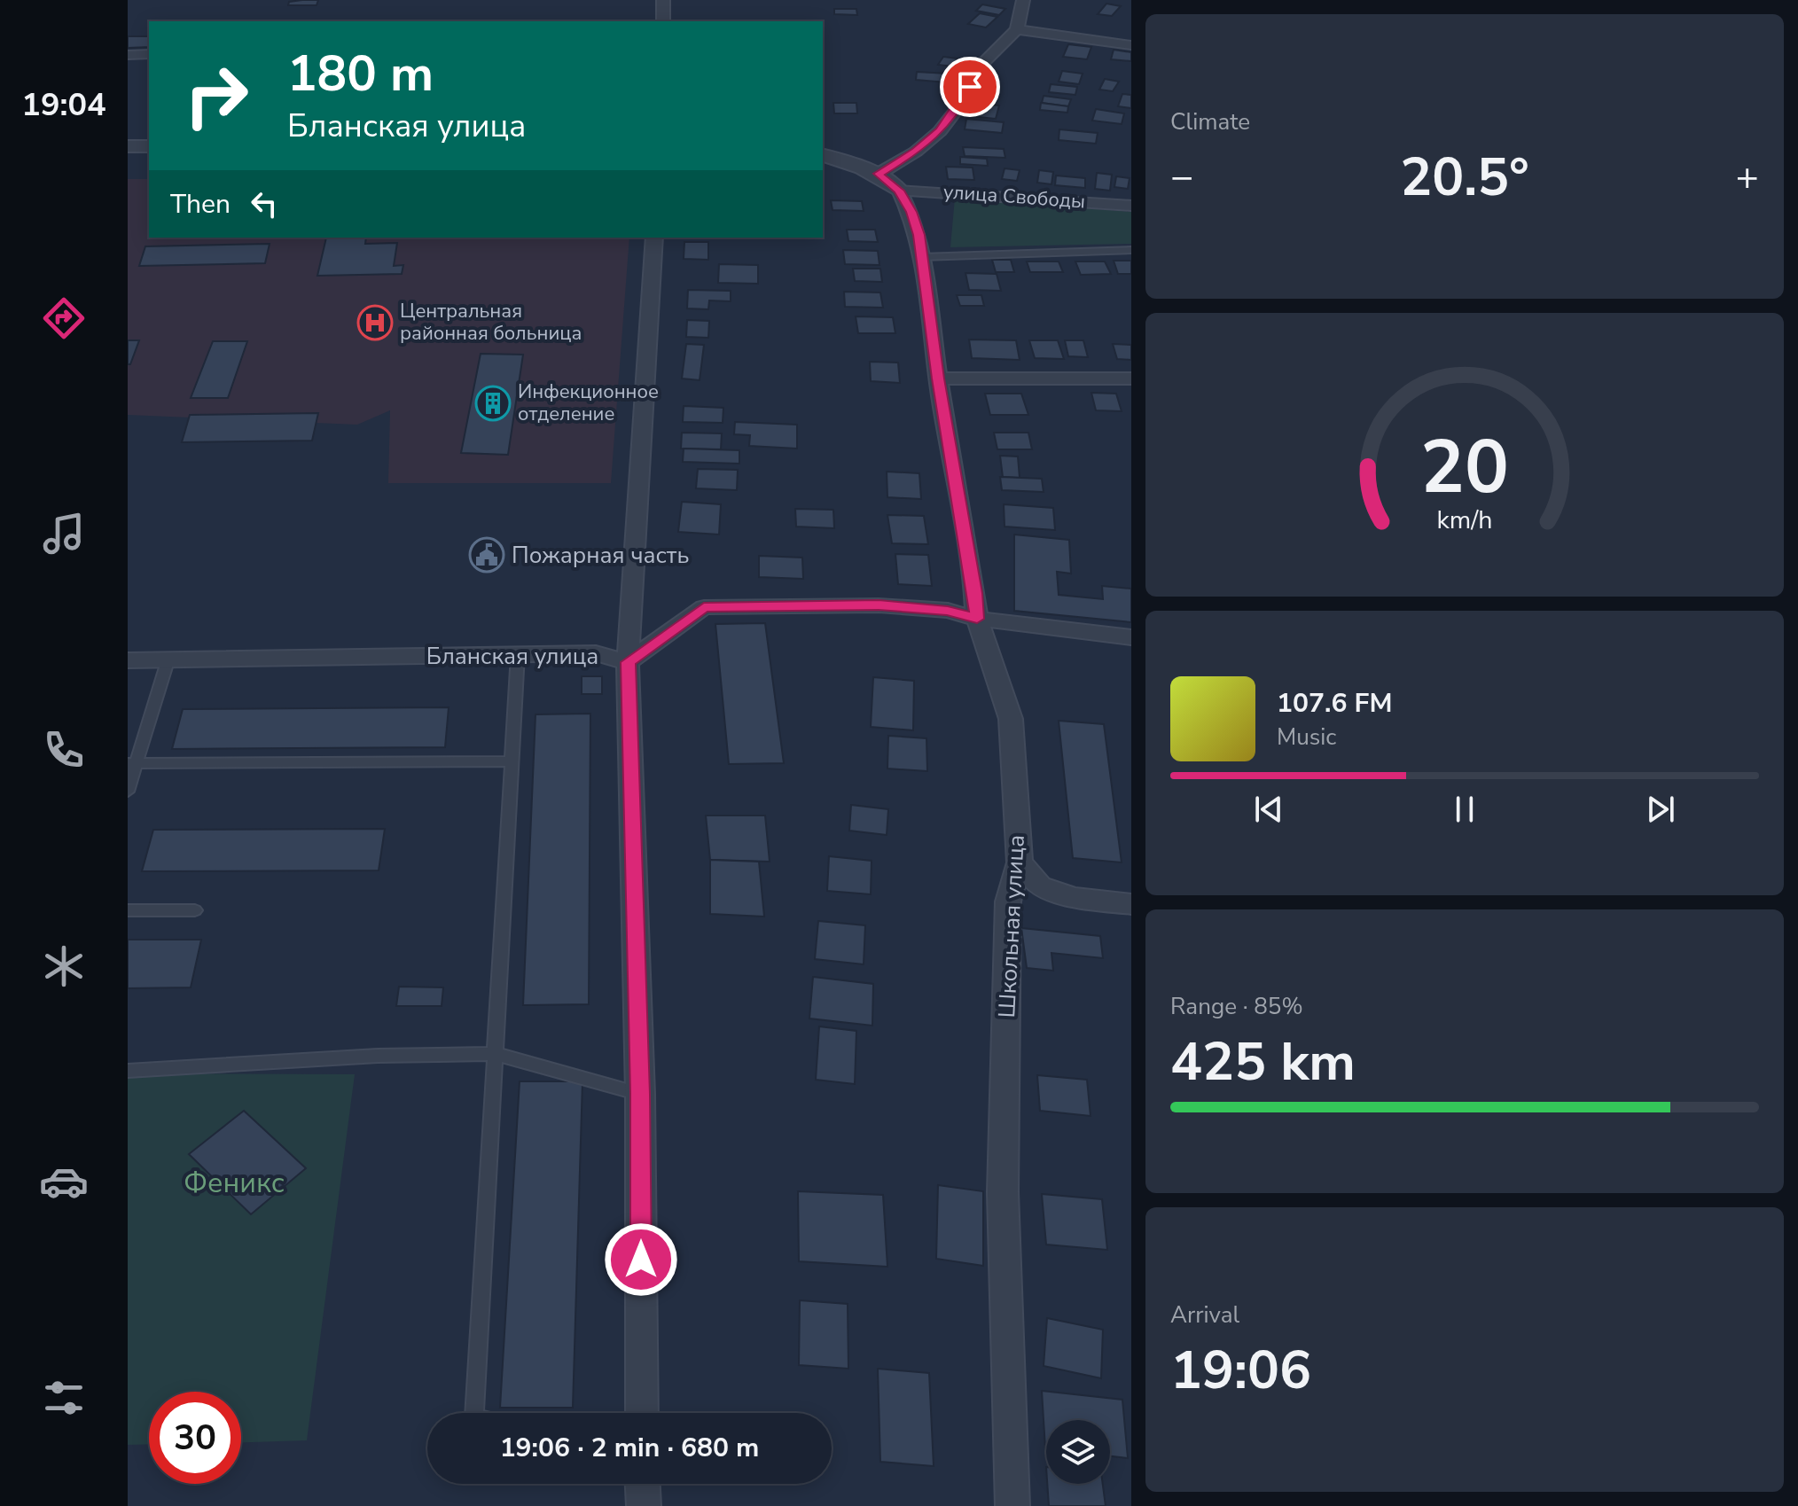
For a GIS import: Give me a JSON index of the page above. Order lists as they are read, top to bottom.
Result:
{
  "streets": {
    "street": ["улица Свободы", "Бланская улица", "Школьная улица"]
  },
  "crossings": [
    ["улица Свободы", "Школьная улица"],
    ["Бланская улица", "Школьная улица"]
  ],
  "parks": ["Феникс"],
  "places": {
    "hospital": ["Центральная районная больница"],
    "building": ["Инфекционное отделение"],
    "public building": ["Пожарная часть"]
  },
  "page": {
    "tabs": "19:04",
    "tile": [
      "Climate",
      ["Range · 85%", "425 km"],
      ["Arrival", "19:06"]
    ],
    "turn": ["180 m", "Бланская улица"],
    "heat": ["−", "20.5°", "+"],
    "then": "Then",
    "song": ["107.6 FM", "Music"],
    "limit": "30",
    "trip": "19:06 · 2 min · 680 m",
    "gauge": ["20", "km/h"]
  }
}
